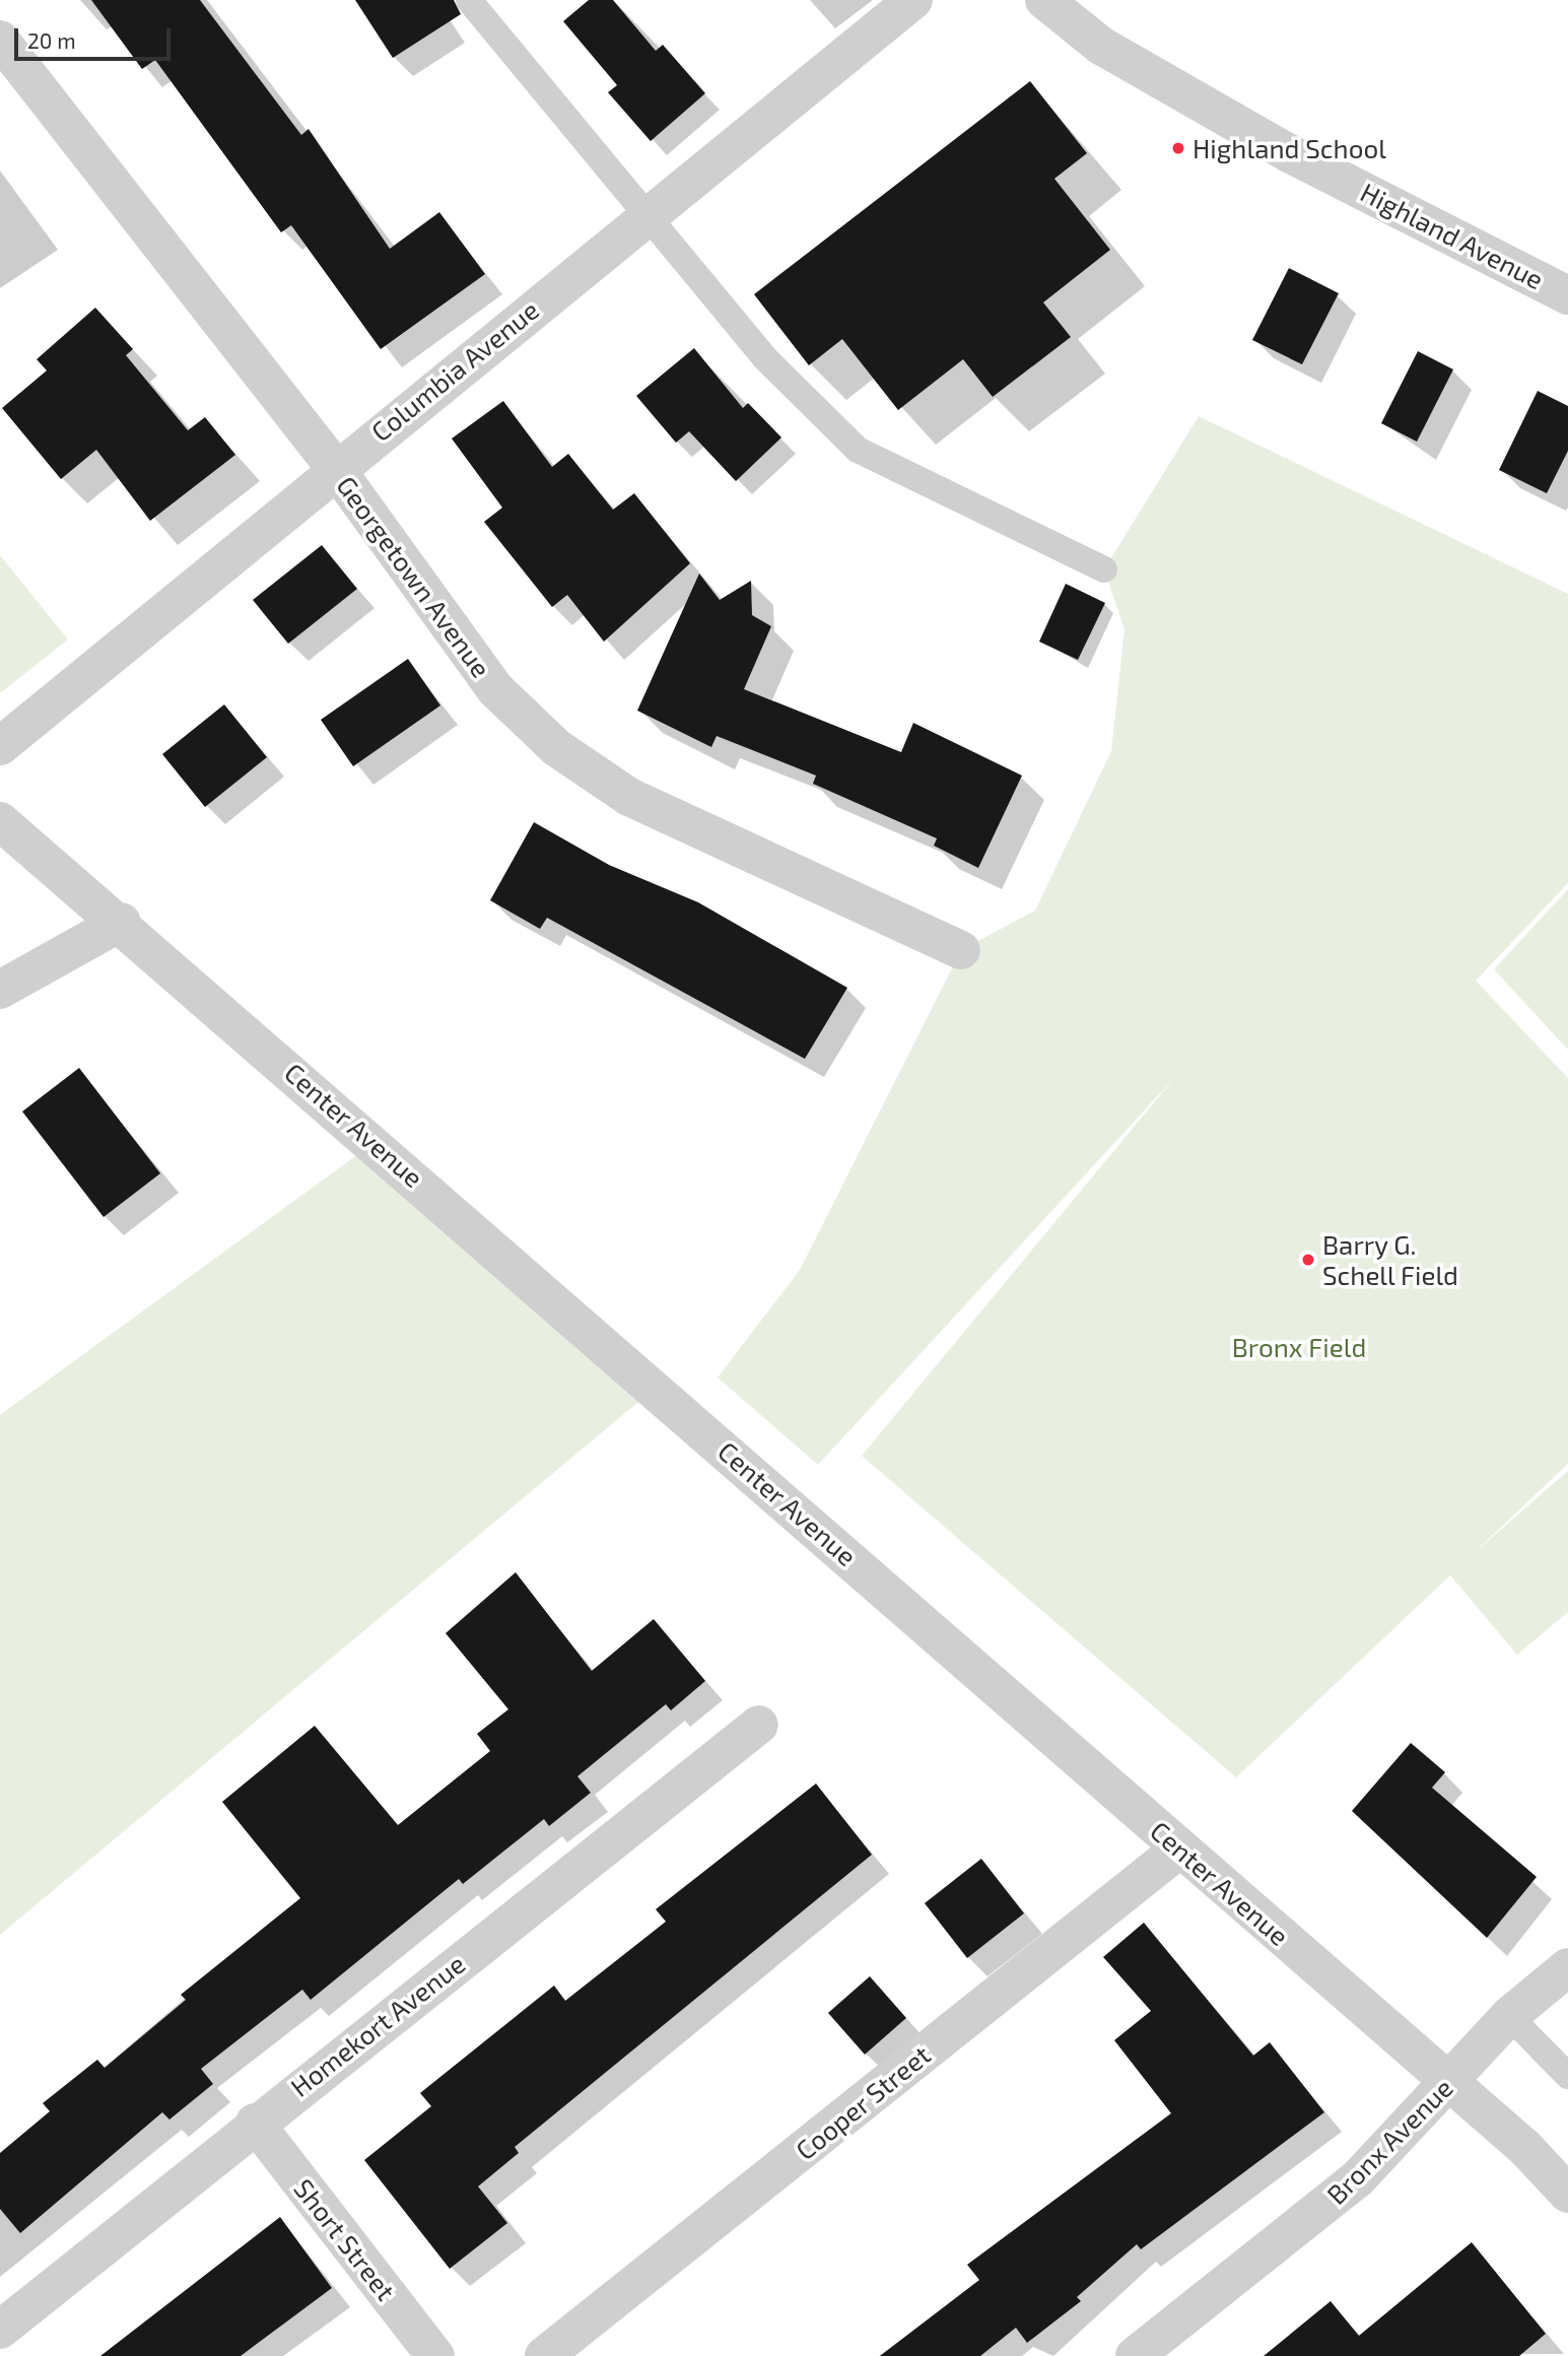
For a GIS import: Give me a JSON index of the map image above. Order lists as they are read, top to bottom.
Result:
{
  "streets": {
    "street": [
      "Highland Avenue",
      "Columbia Avenue",
      "Georgetown Avenue",
      "Center Avenue",
      "Homekort Avenue",
      "Cooper Street",
      "Bronx Avenue",
      "Short Street"
    ]
  },
  "crossings": [
    ["Columbia Avenue", "Georgetown Avenue"],
    ["Center Avenue", "Cooper Street"],
    ["Center Avenue", "Bronx Avenue"],
    ["Homekort Avenue", "Short Street"]
  ],
  "parks": ["Bronx Field"],
  "places": ["Highland School", "Barry G. Schell Field"],
  "scale_bar": "20 m"
}
